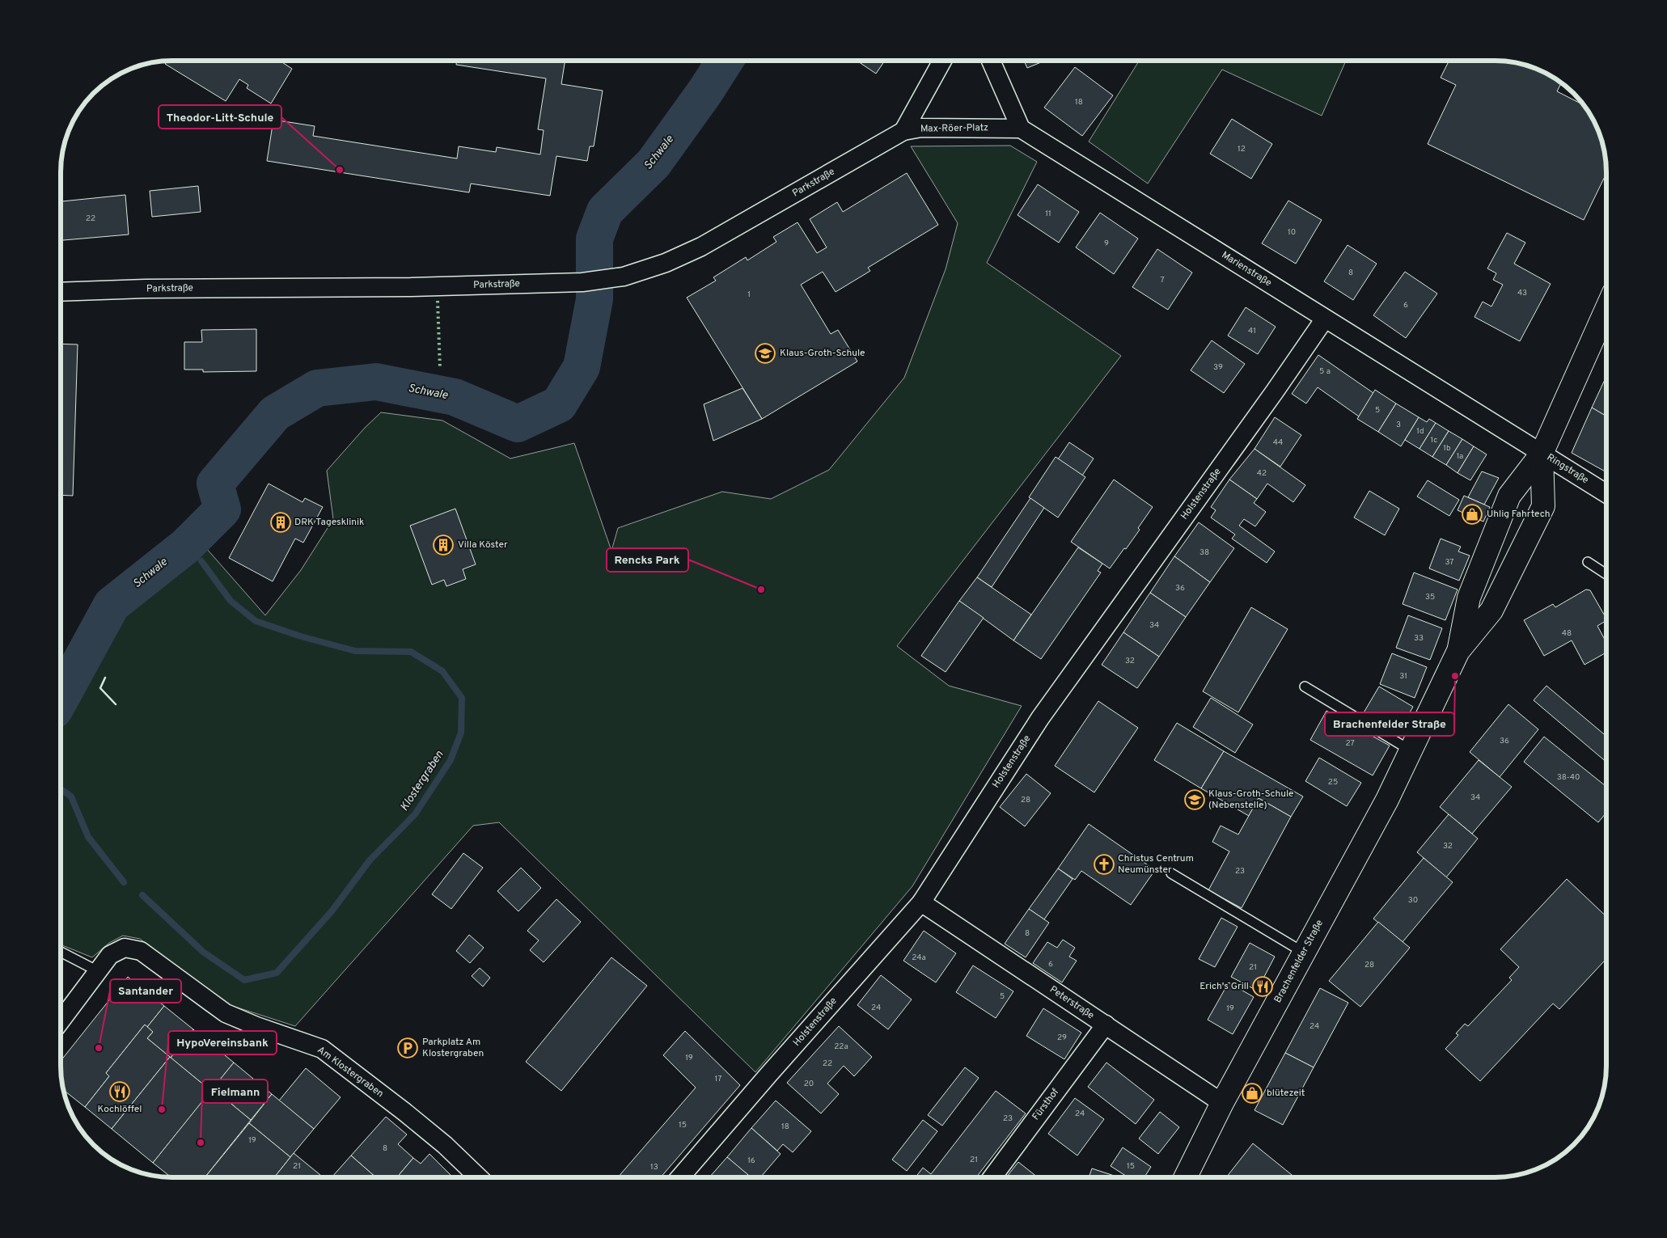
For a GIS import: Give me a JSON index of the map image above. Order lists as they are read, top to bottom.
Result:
{
  "streets": {
    "street": [
      "Max-Röer-Platz",
      "Parkstraße",
      "Marienstraße",
      "Ringstraße",
      "Holstenstraße",
      "Brachenfelder Straße",
      "Peterstraße",
      "Am Klostergraben",
      "Fürsthof"
    ]
  },
  "crossings": [
    ["Max-Röer-Platz", "Parkstraße"],
    ["Max-Röer-Platz", "Marienstraße"],
    ["Marienstraße", "Ringstraße"],
    ["Marienstraße", "Holstenstraße"],
    ["Marienstraße", "Brachenfelder Straße"],
    ["Ringstraße", "Brachenfelder Straße"],
    ["Holstenstraße", "Peterstraße"],
    ["Brachenfelder Straße", "Peterstraße"],
    ["Peterstraße", "Fürsthof"]
  ],
  "water": ["Schwale", "Klostergraben"],
  "places": {
    "other": [
      "Theodor-Litt-Schule",
      "Rencks Park",
      "Brachenfelder Straße",
      "Santander",
      "HypoVereinsbank",
      "Fielmann"
    ],
    "school or university": ["Klaus-Groth-Schule", "Klaus-Groth-Schule (Nebenstelle)"],
    "shop": ["Uhlig Fahrtech", "blütezeit"],
    "building": ["DRK Tagesklinik", "Villa Köster"],
    "church": ["Christus Centrum Neumünster"],
    "restaurant": ["Erich's Grill", "Kochlöffel"],
    "parking": ["Parkplatz Am Klostergraben"]
  },
  "house_numbers": [
    "18",
    "12",
    "11",
    "22",
    "10",
    "9",
    "8",
    "7",
    "43",
    "1",
    "6",
    "41",
    "39",
    "5 a",
    "5",
    "3",
    "1d",
    "1c",
    "44",
    "1b",
    "1a",
    "42",
    "38",
    "37",
    "36",
    "35",
    "34",
    "48",
    "33",
    "32",
    "31",
    "36",
    "27",
    "38-40",
    "25",
    "34",
    "28",
    "32",
    "23",
    "30",
    "8",
    "24a",
    "6",
    "28",
    "21",
    "5",
    "24",
    "19",
    "24",
    "29",
    "22a",
    "19",
    "22",
    "17",
    "20",
    "24",
    "23",
    "15",
    "18",
    "19",
    "8",
    "21",
    "16",
    "21",
    "15",
    "13"
  ]
}
